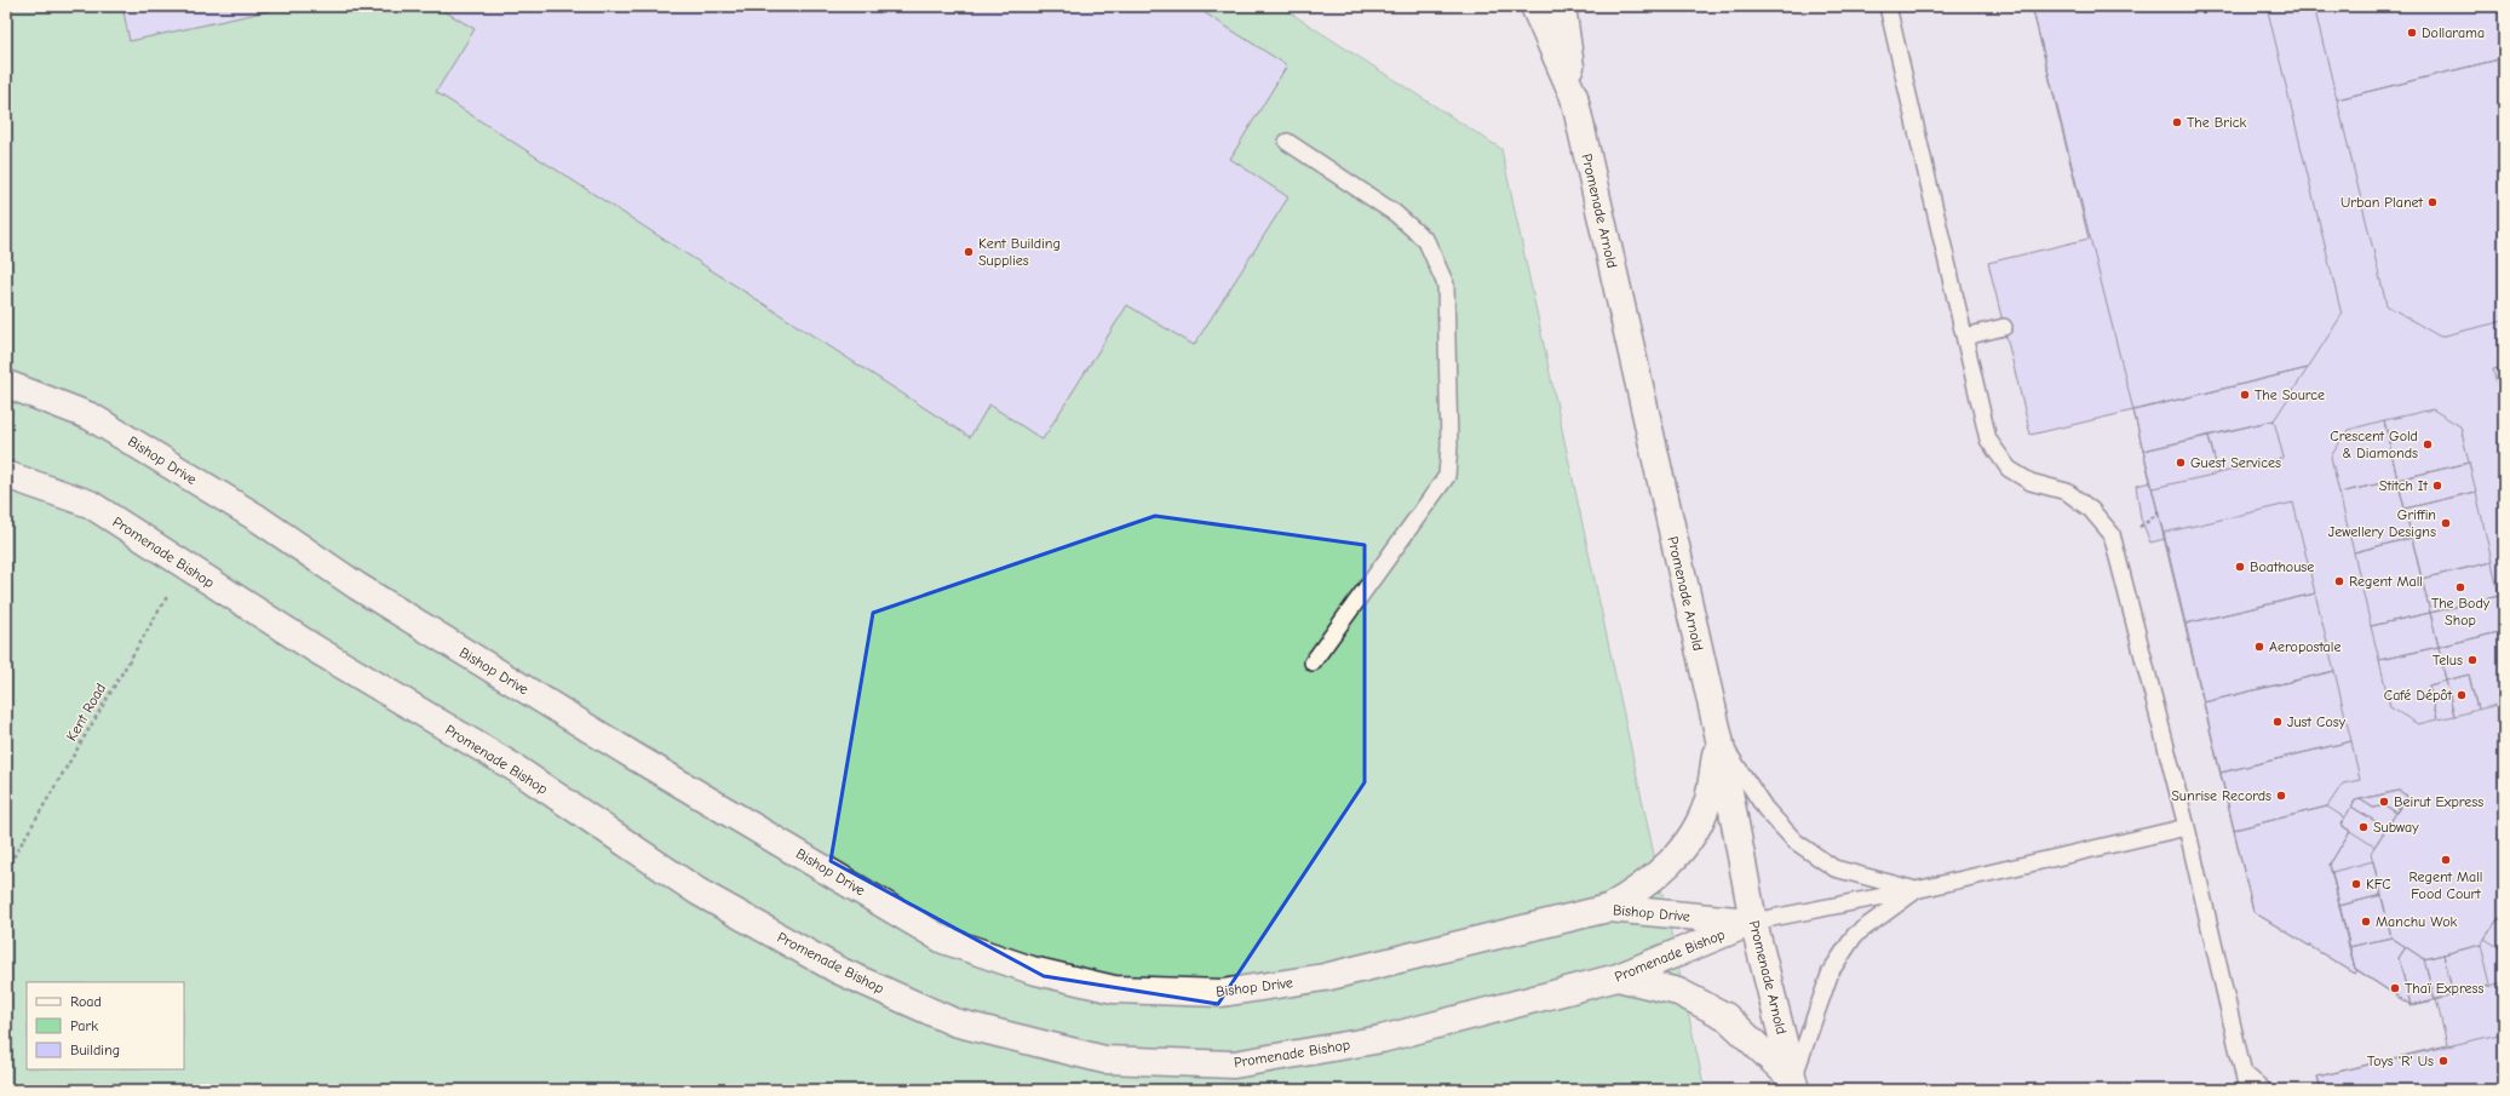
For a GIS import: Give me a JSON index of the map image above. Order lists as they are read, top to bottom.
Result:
{
  "streets": {
    "main road": ["Promenade Arnold", "Bishop Drive", "Promenade Bishop"],
    "path": ["Kent Road"]
  },
  "crossings": [
    ["Promenade Arnold", "Bishop Drive"],
    ["Promenade Arnold", "Promenade Bishop"],
    ["Bishop Drive", "Promenade Bishop"],
    ["Promenade Bishop", "Kent Road"]
  ],
  "places": [
    "Dollarama",
    "The Brick",
    "Urban Planet",
    "Kent Building Supplies",
    "The Source",
    "Crescent Gold & Diamonds",
    "Guest Services",
    "Stitch It",
    "Griffin Jewellery Designs",
    "Boathouse",
    "Regent Mall",
    "The Body Shop",
    "Aeropostale",
    "Telus",
    "Café Dépôt",
    "Just Cosy",
    "Sunrise Records",
    "Beirut Express",
    "Subway",
    "Regent Mall Food Court",
    "KFC",
    "Manchu Wok",
    "Thaï Express",
    "Toys 'R' Us"
  ],
  "legend": ["Road", "Park", "Building"]
}
